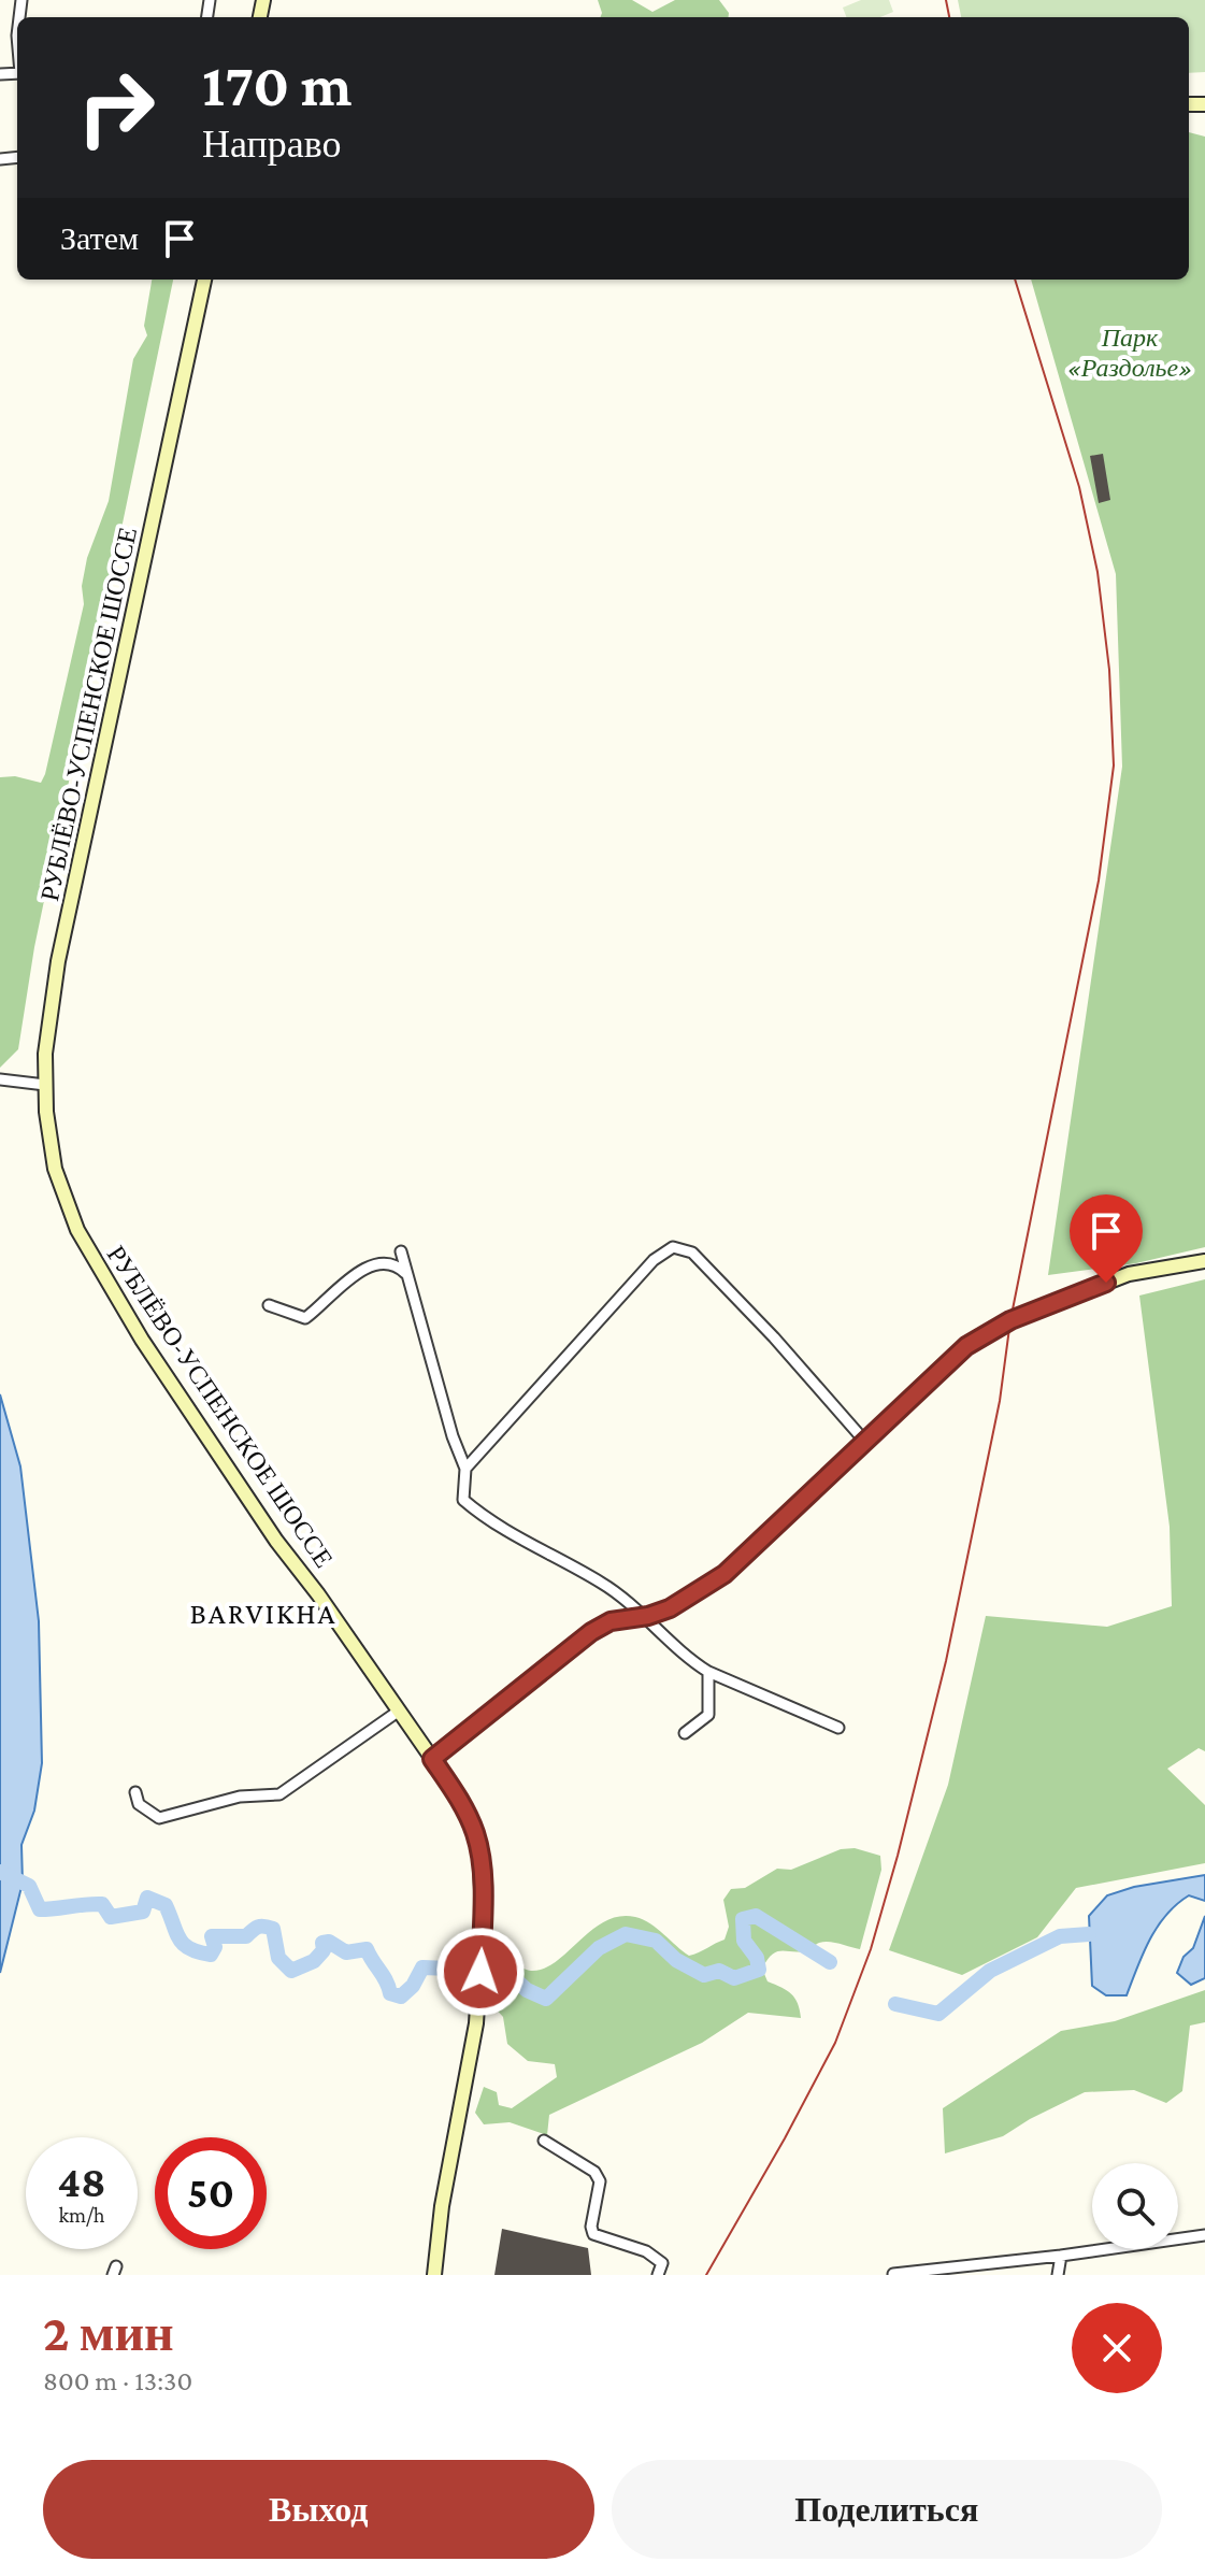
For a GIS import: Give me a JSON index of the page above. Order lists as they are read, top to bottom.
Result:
{
  "streets": {
    "main road": ["РУБЛЁВО-УСПЕНСКОЕ ШОССЕ"]
  },
  "districts": ["BARVIKHA"],
  "parks": ["Парк «Раздолье»"],
  "page": {
    "turn": ["170 m", "Направо"],
    "then": "Затем",
    "speed": "48 km/h",
    "limit": "50",
    "heading": ["2 мин", "800 m · 13:30"],
    "buttons": ["Выход", "Поделиться"]
  }
}
